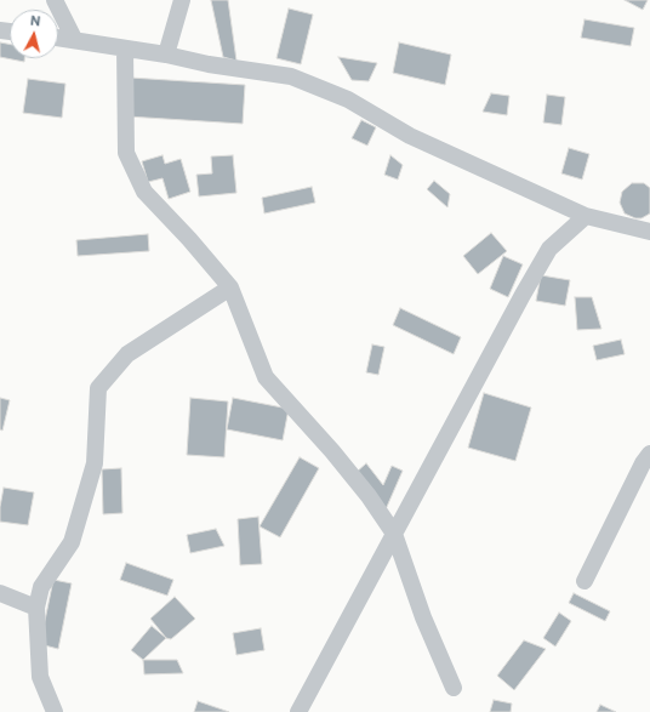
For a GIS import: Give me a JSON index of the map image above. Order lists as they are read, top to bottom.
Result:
{
  "north": "top"
}
